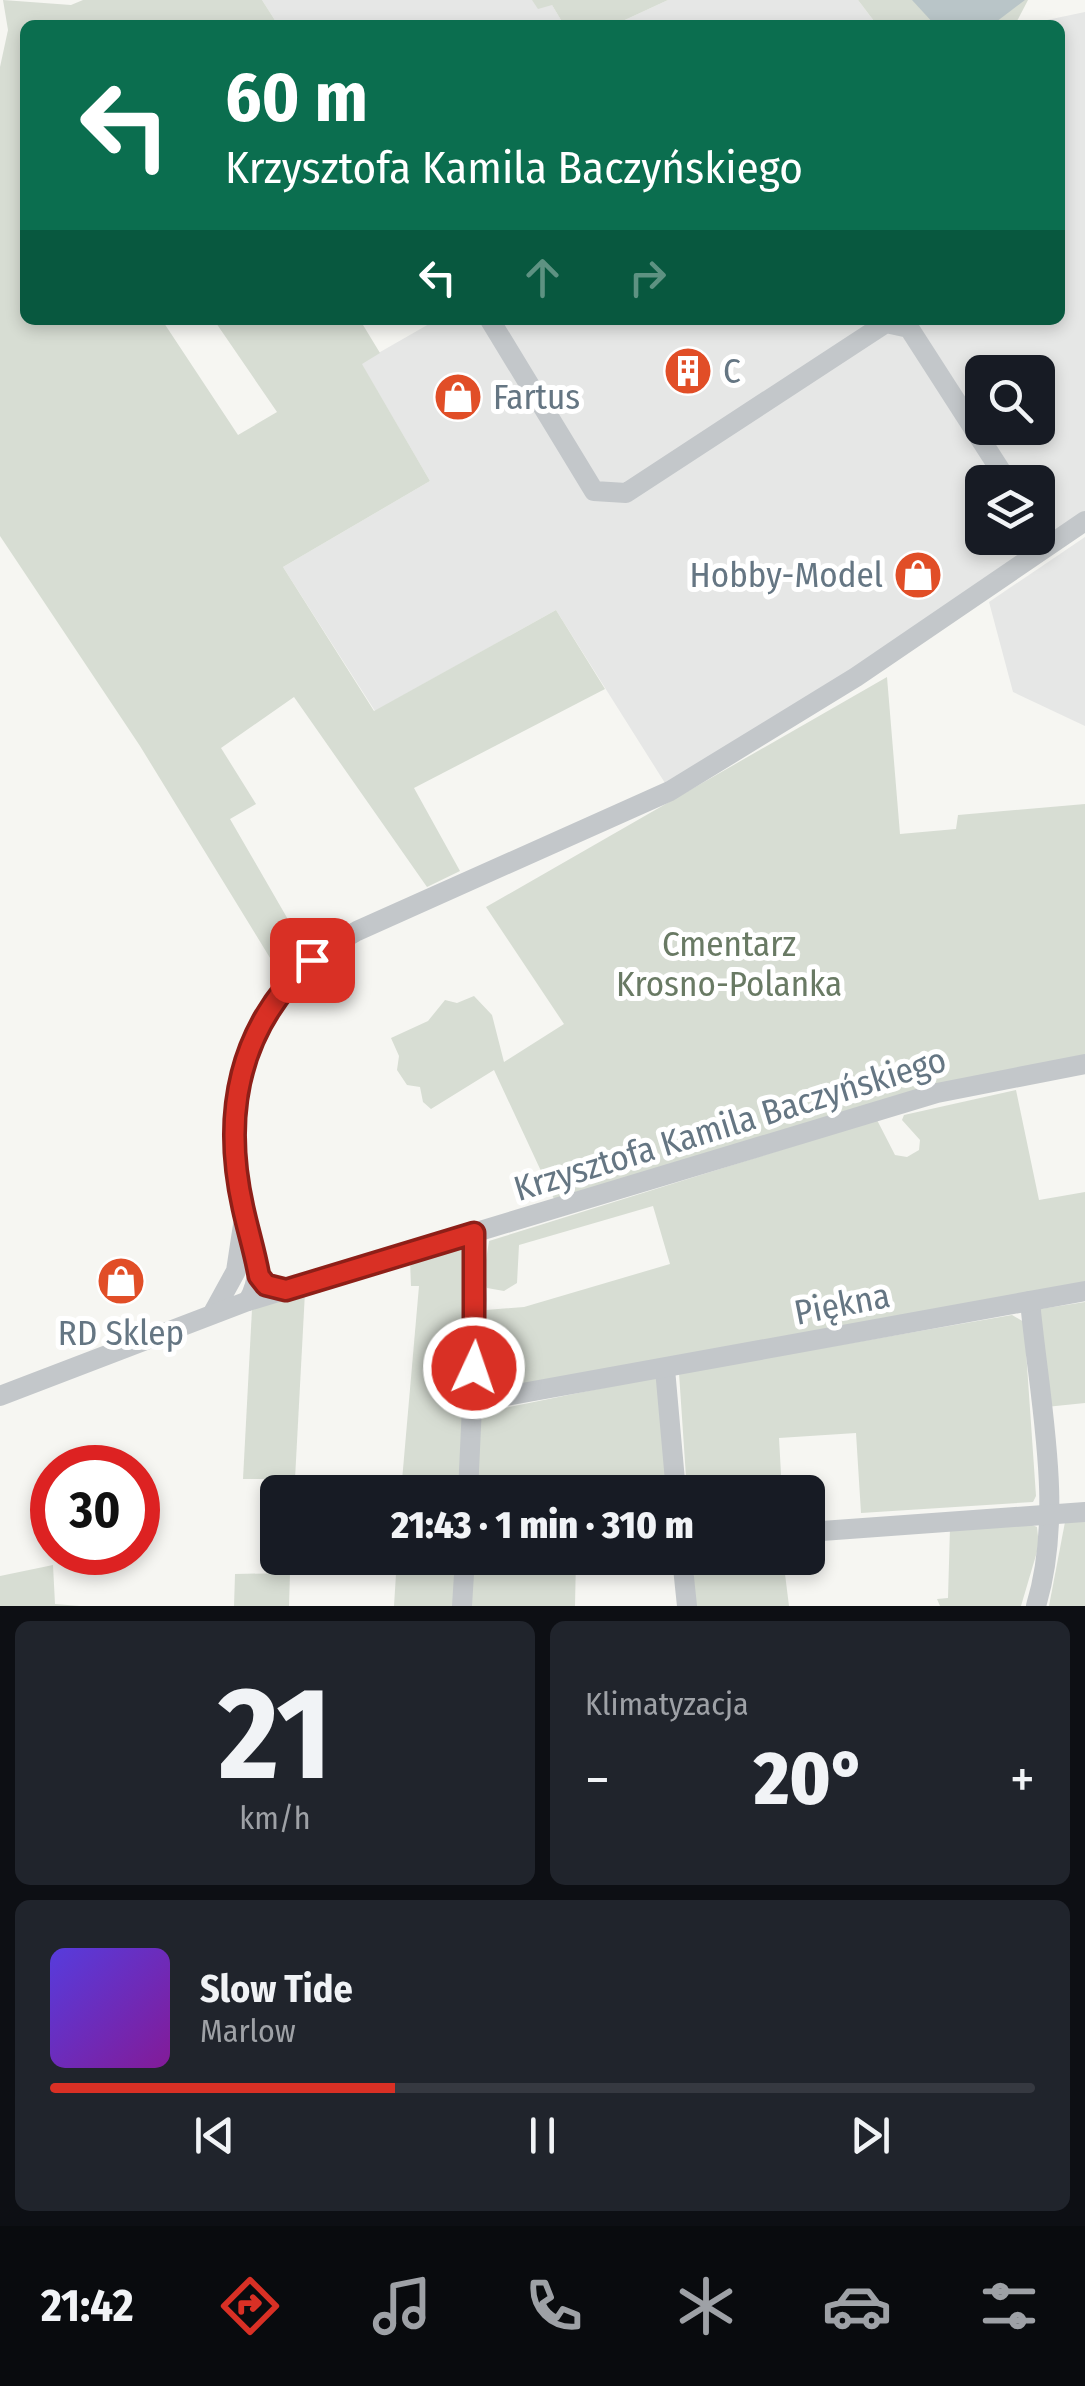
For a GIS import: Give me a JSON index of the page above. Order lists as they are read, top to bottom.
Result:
{
  "streets": {
    "street": ["Krzysztofa Kamila Baczyńskiego", "Piękna"]
  },
  "parks": ["Cmentarz Krosno-Polanka"],
  "places": {
    "building": ["C"],
    "shop": ["Fartus", "Hobby-Model", "RD Sklep"]
  },
  "page": {
    "turn": ["60 m", "Krzysztofa Kamila Baczyńskiego"],
    "limit": "30",
    "trip": "21:43 · 1 min · 310 m",
    "tile": [
      ["21", "km/h"],
      "Klimatyzacja"
    ],
    "heat": ["−", "20°", "+"],
    "song": ["Slow Tide", "Marlow"],
    "tabs": "21:42"
  }
}
